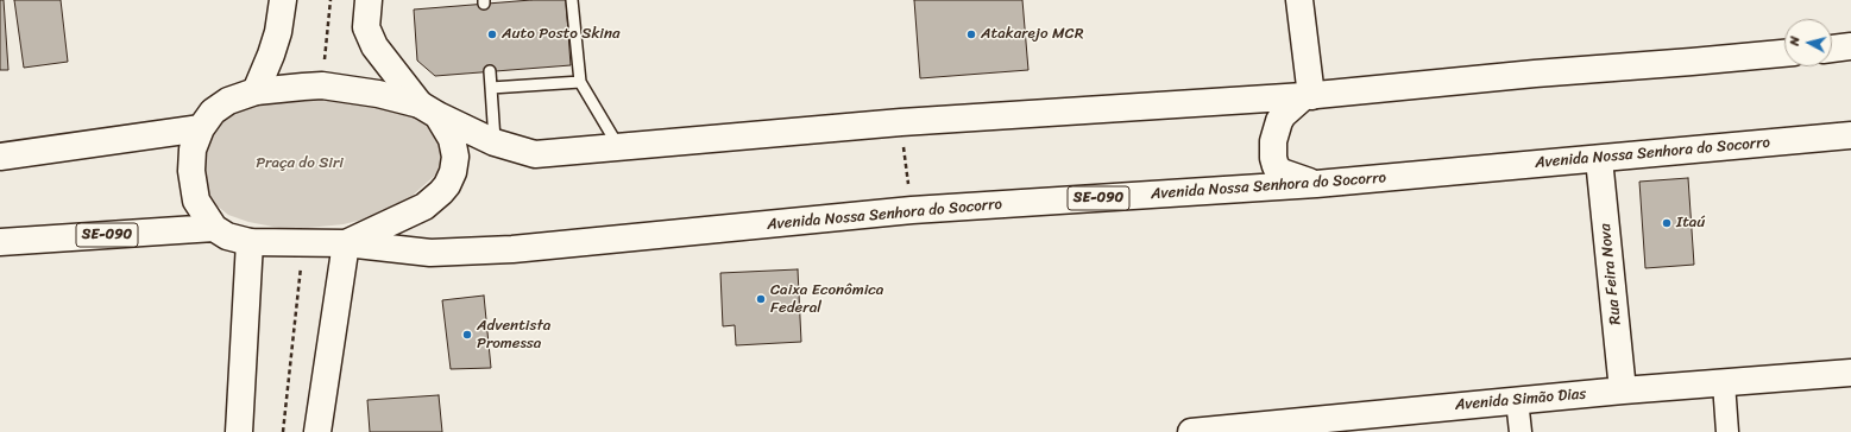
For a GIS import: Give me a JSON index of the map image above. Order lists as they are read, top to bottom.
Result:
{
  "streets": {
    "main road": [
      "Avenida Nossa Senhora do Socorro",
      "SE-090",
      "Rua Feira Nova",
      "Avenida Simão Dias"
    ]
  },
  "crossings": [
    ["Avenida Nossa Senhora do Socorro", "SE-090"],
    ["Avenida Nossa Senhora do Socorro", "Rua Feira Nova"],
    ["Rua Feira Nova", "Avenida Simão Dias"]
  ],
  "parks": ["Praça do Siri"],
  "places": [
    "Auto Posto Skina",
    "Atakarejo MCR",
    "Itaú",
    "Caixa Econômica Federal",
    "Adventista Promessa"
  ],
  "north": "left"
}
